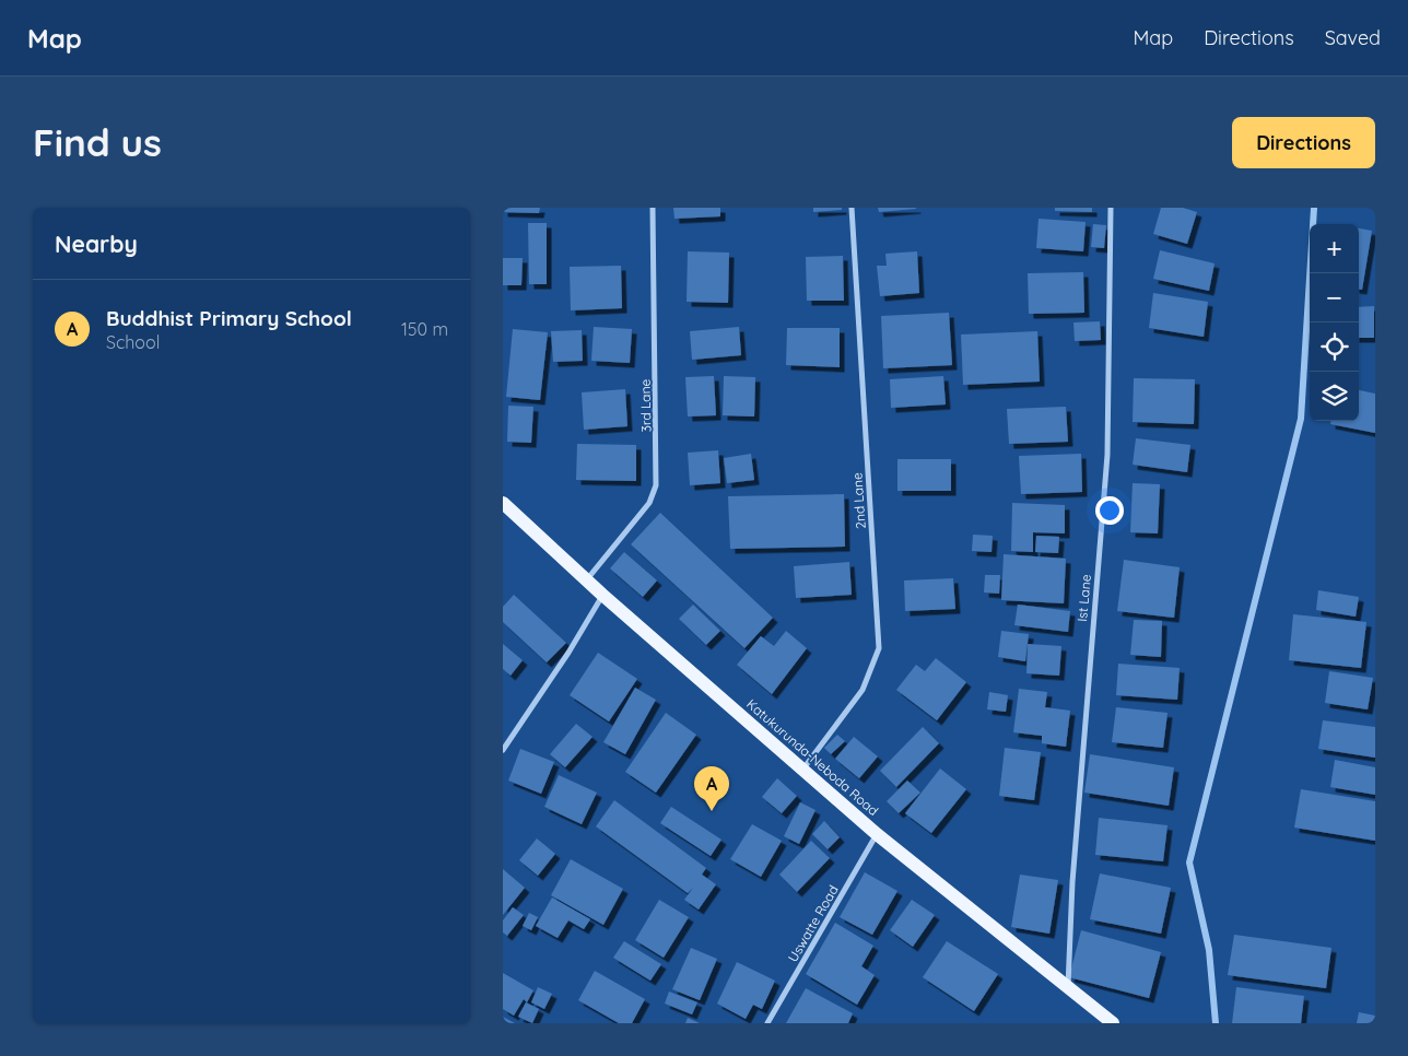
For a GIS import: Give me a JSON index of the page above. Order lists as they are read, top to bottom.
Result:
{
  "streets": {
    "main road": ["Katukurunda-Neboda Road"],
    "street": [
      "3rd Lane",
      "2nd Lane",
      "Ist Lane",
      "Uswatte Road"
    ]
  },
  "crossings": [
    ["3rd Lane", "Katukurunda-Neboda Road"],
    ["2nd Lane", "Katukurunda-Neboda Road"],
    ["Ist Lane", "Katukurunda-Neboda Road"],
    ["Katukurunda-Neboda Road", "Uswatte Road"]
  ],
  "page": {
    "header": "Map",
    "nav": ["Map", "Directions", "Saved"],
    "buttons": "Directions",
    "title": "Find us",
    "heading": "Nearby",
    "map_buttons": ["+", "−"],
    "list": [
      {
        "mark": "A",
        "name": "Buddhist Primary School",
        "note": "School",
        "value": "150 m"
      }
    ],
    "pins": "A"
  }
}
